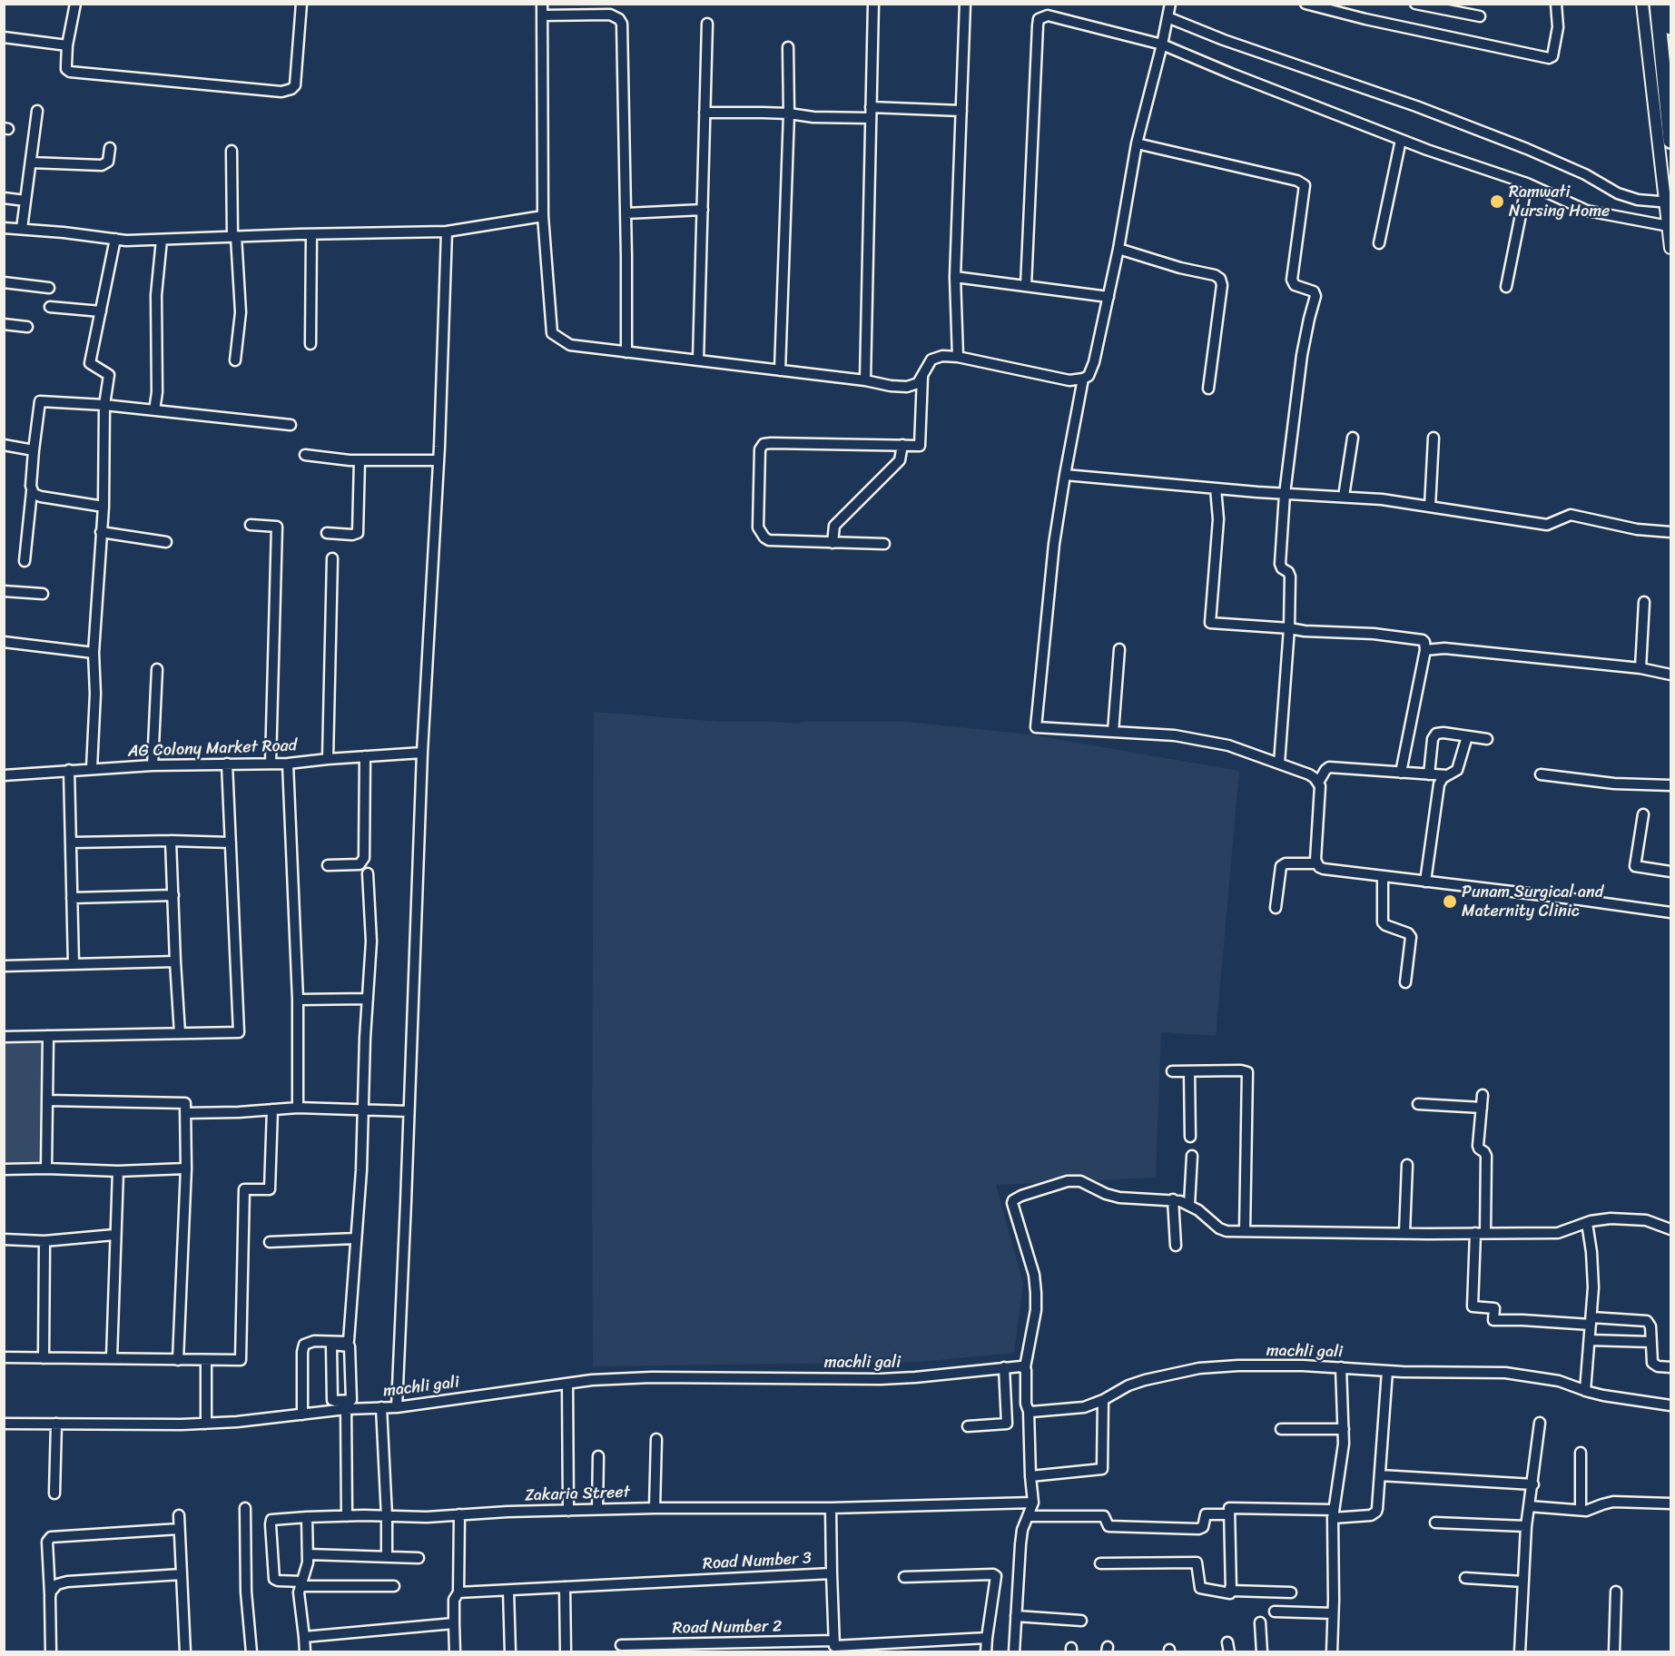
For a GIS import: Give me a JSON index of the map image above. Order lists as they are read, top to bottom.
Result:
{
  "streets": {
    "street": [
      "AG Colony Market Road",
      "machli gali",
      "Zakaria Street",
      "Road Number 3",
      "Road Number 2"
    ]
  },
  "crossings": [
    ["Road Number 3", "Road Number 2"]
  ],
  "places": ["Ramwati Nursing Home", "Punam Surgical and Maternity Clinic"]
}
